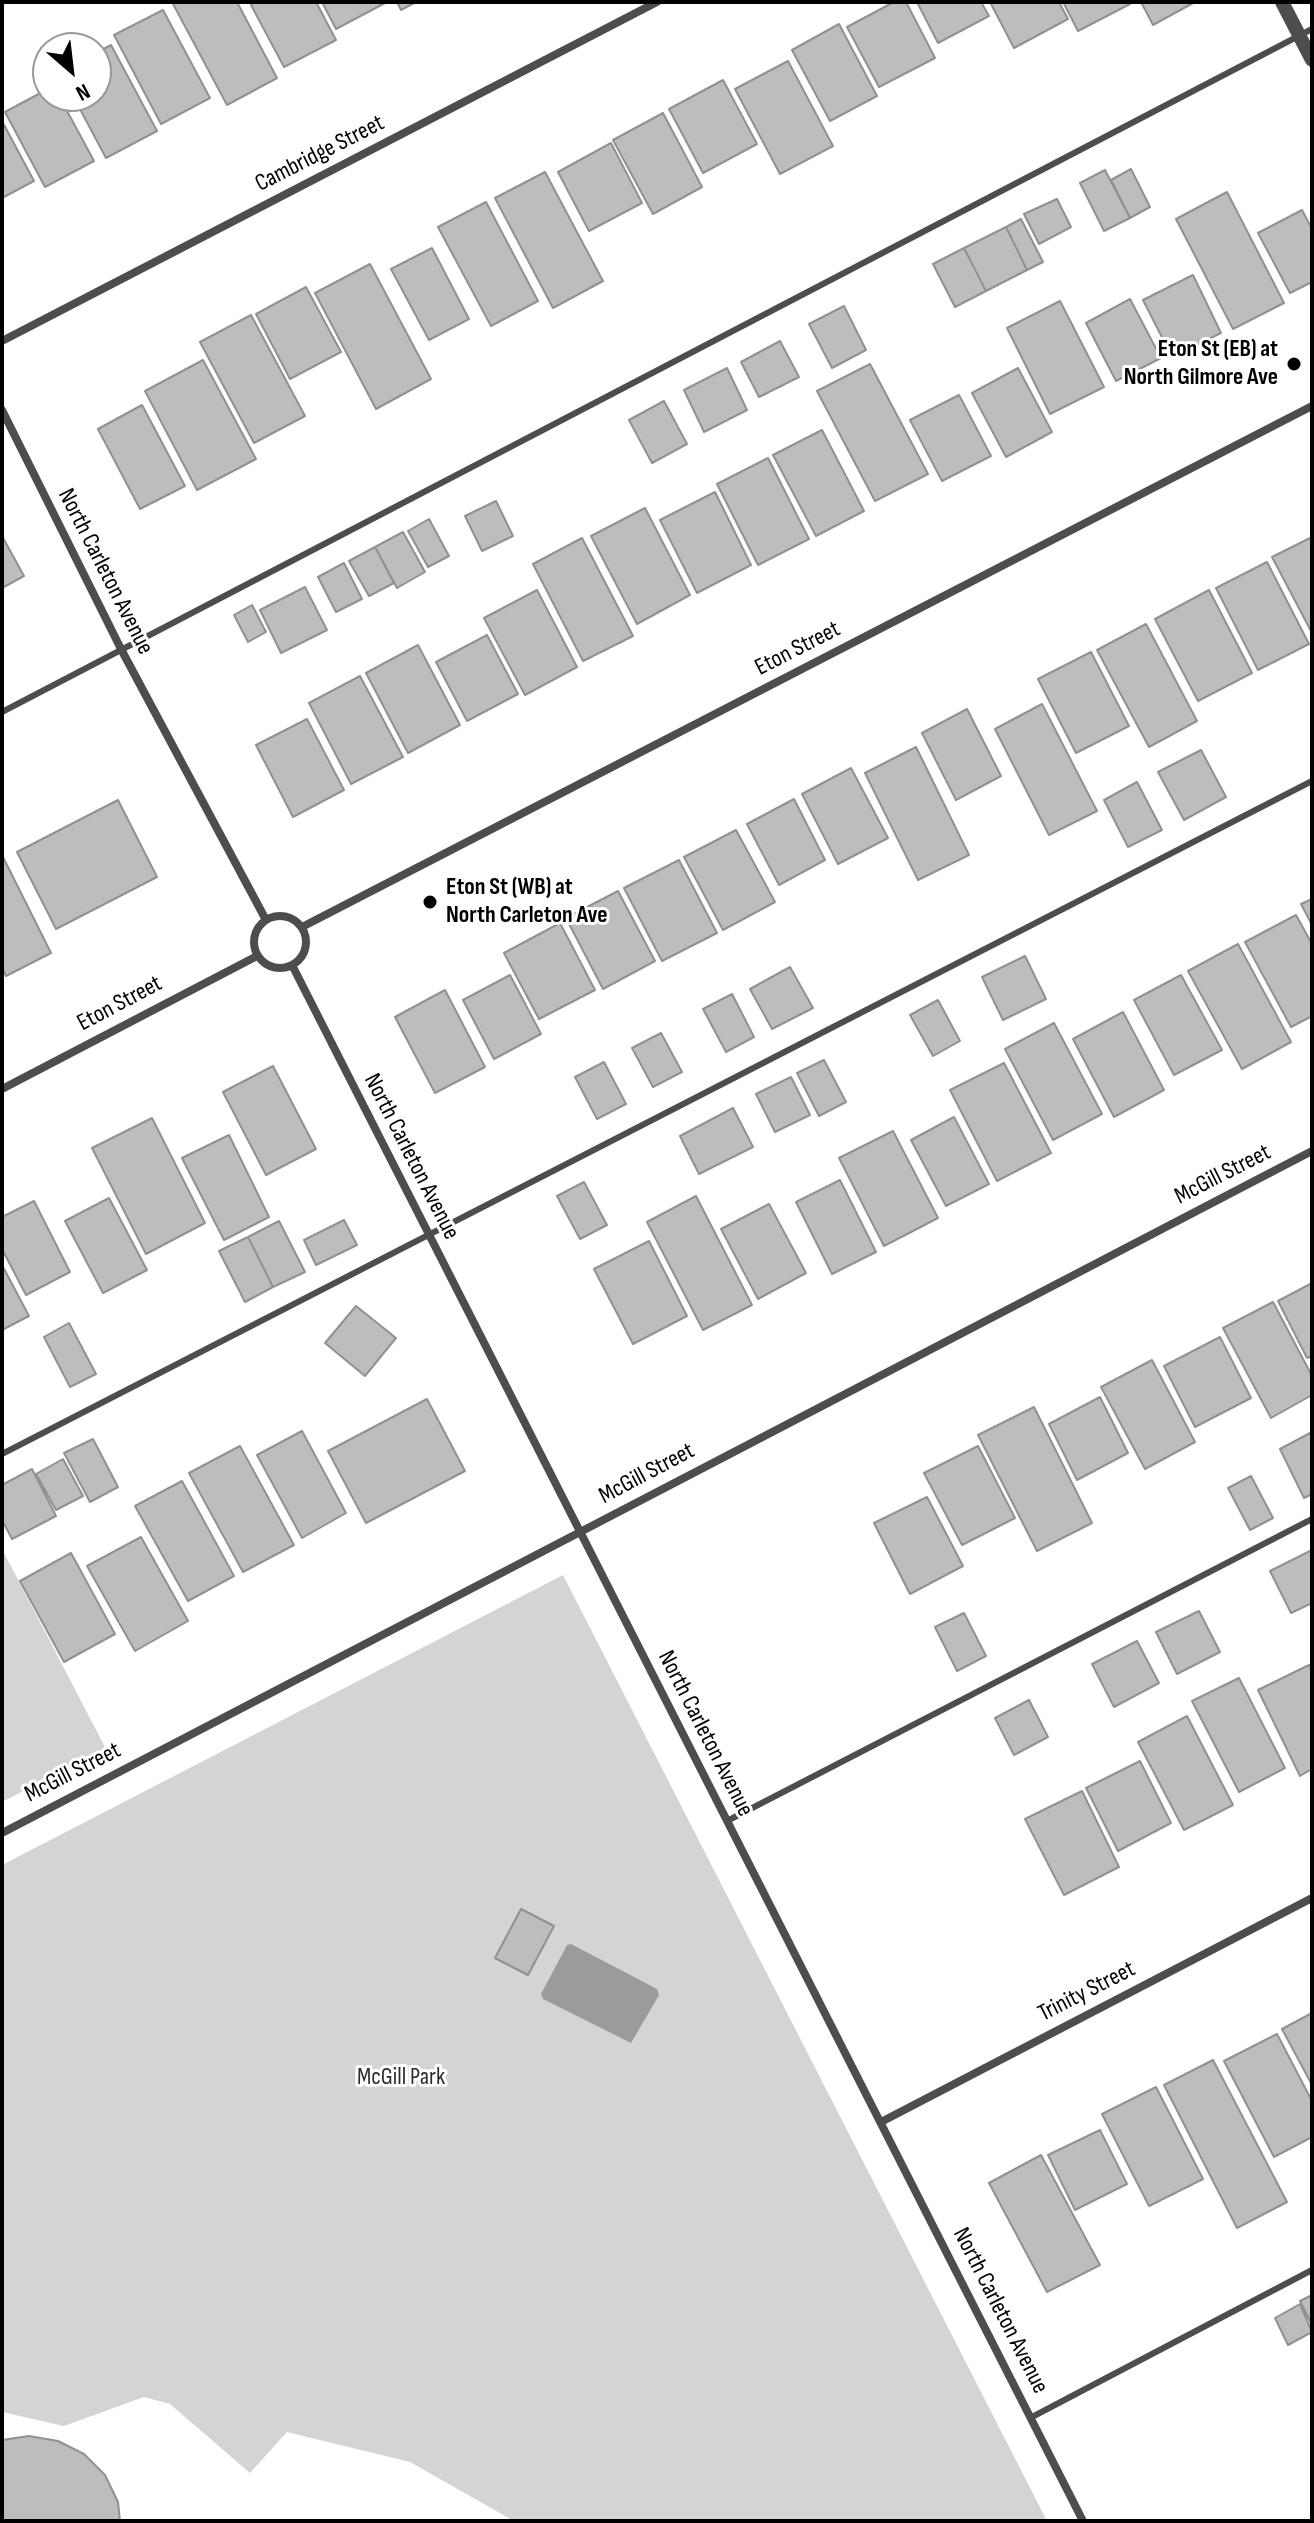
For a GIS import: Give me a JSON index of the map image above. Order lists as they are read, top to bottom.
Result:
{
  "streets": {
    "street": [
      "Cambridge Street",
      "North Carleton Avenue",
      "Eton Street",
      "McGill Street",
      "Trinity Street"
    ]
  },
  "crossings": [
    ["North Carleton Avenue", "Eton Street"],
    ["North Carleton Avenue", "McGill Street"],
    ["North Carleton Avenue", "Trinity Street"]
  ],
  "parks": ["McGill Park"],
  "places": ["Eton St (EB) at North Gilmore Ave", "Eton St (WB) at North Carleton Ave"],
  "north": "bottom right"
}
